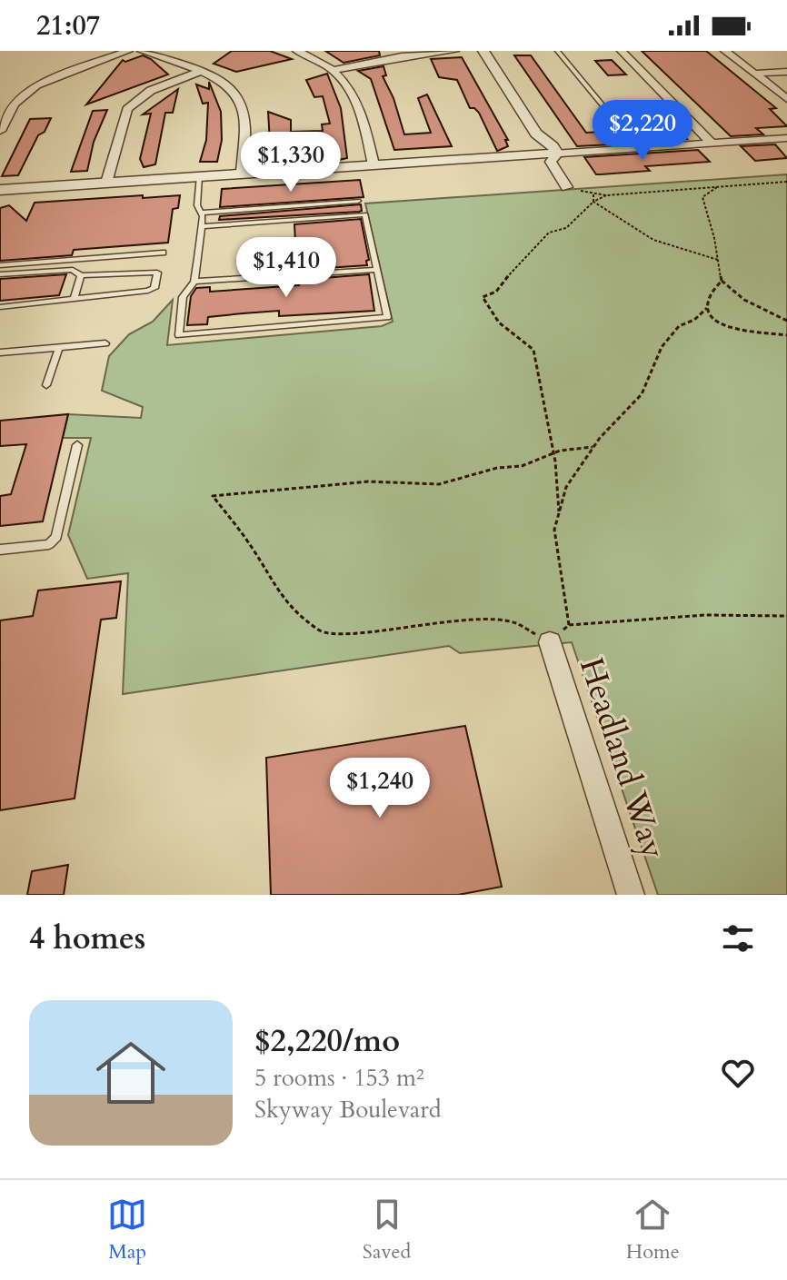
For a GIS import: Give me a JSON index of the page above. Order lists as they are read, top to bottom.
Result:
{
  "streets": {
    "street": ["Headland Way"]
  },
  "page": {
    "status": "21:07",
    "price": [
      "$2,220",
      "$1,330",
      "$1,410",
      "$1,240"
    ],
    "heading": "4 homes",
    "list": [
      {
        "name": "$2,220/mo",
        "note": "5 rooms · 153 m² · Skyway Boulevard"
      }
    ],
    "tabs": ["Map", "Saved", "Home"]
  }
}
